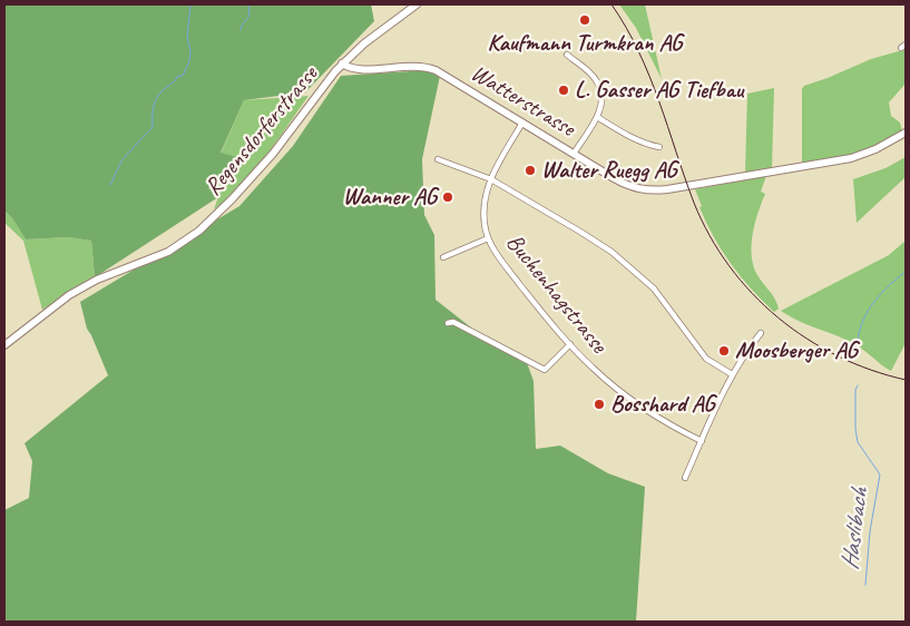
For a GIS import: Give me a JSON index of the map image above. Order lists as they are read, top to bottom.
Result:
{
  "streets": {
    "street": ["Watterstrasse", "Regensdorferstrasse", "Buchenhagstrasse"]
  },
  "crossings": [
    ["Watterstrasse", "Regensdorferstrasse"],
    ["Watterstrasse", "Buchenhagstrasse"]
  ],
  "water": ["Haslibach"],
  "places": [
    "Kaufmann Turmkran AG",
    "L. Gasser AG Tiefbau",
    "Walter Ruegg AG",
    "Wanner AG",
    "Moosberger AG",
    "Bosshard AG"
  ]
}
